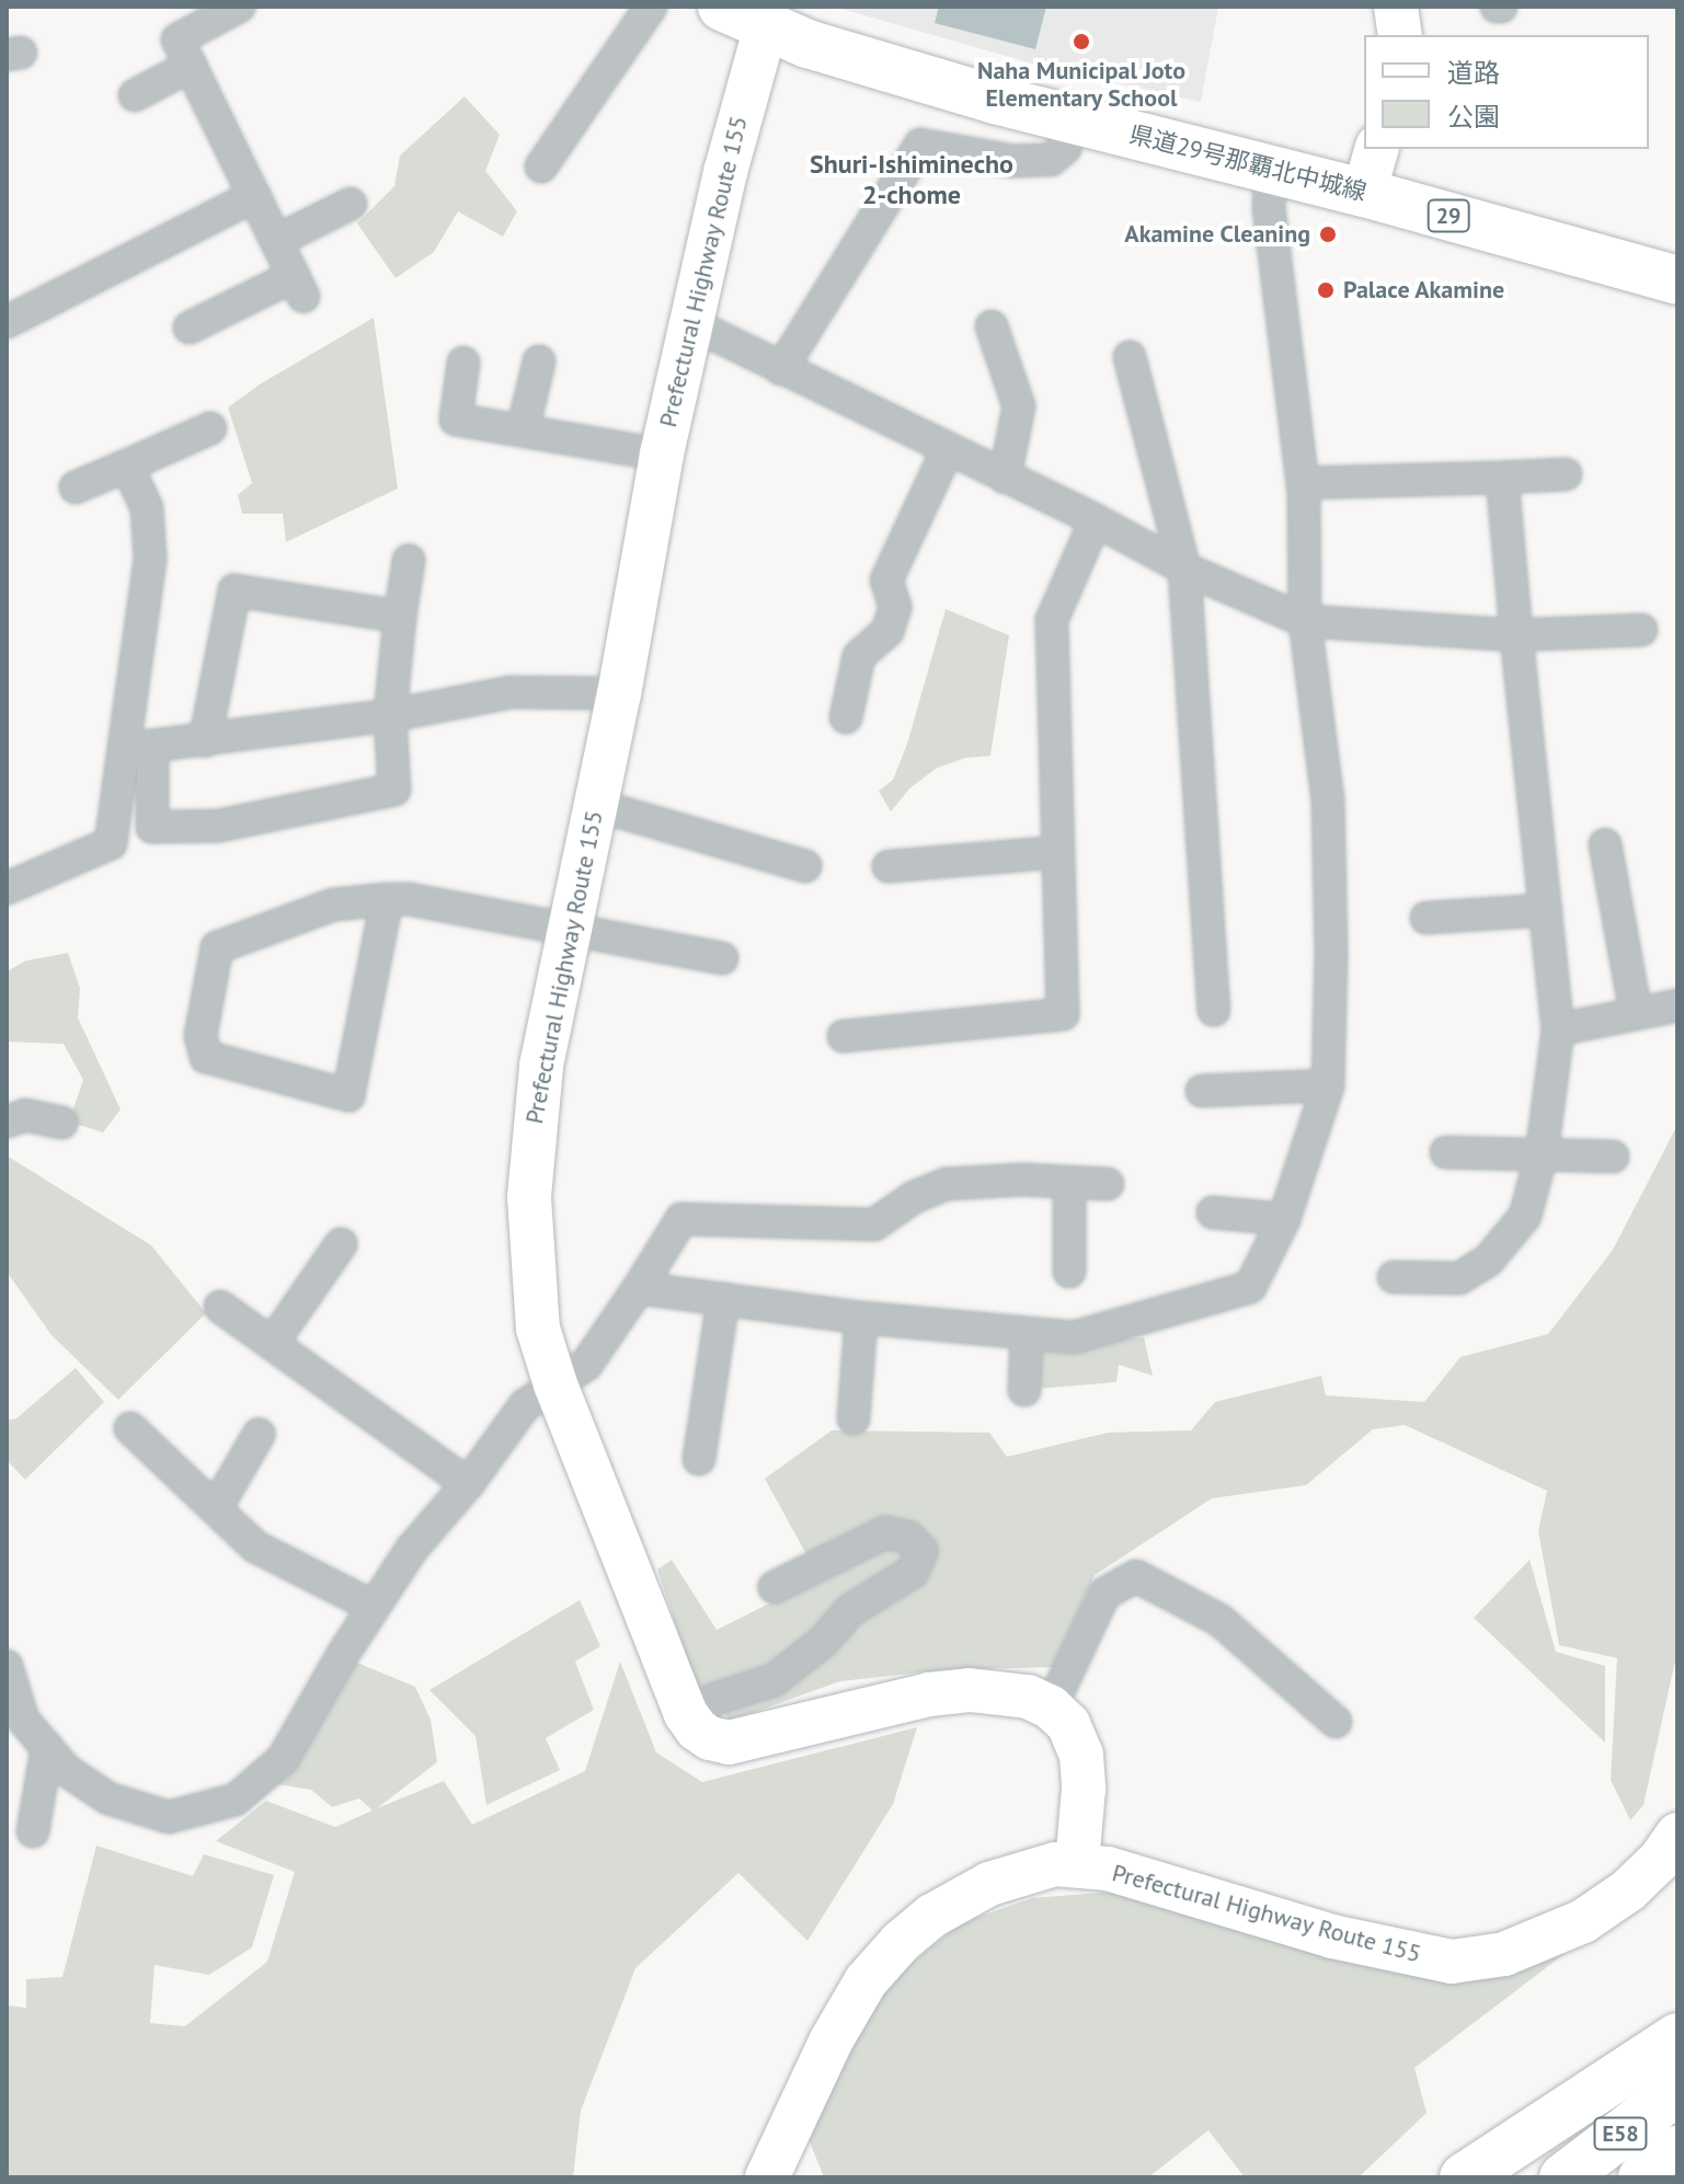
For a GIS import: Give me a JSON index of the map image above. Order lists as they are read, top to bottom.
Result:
{
  "streets": {
    "main road": [
      "県道29号那覇北中城線",
      "29",
      "Prefectural Highway Route 155",
      "E58"
    ]
  },
  "crossings": [
    ["県道29号那覇北中城線", "Prefectural Highway Route 155"]
  ],
  "districts": ["Shuri-Ishiminecho 2-chome"],
  "places": ["Naha Municipal Joto Elementary School", "Akamine Cleaning", "Palace Akamine"],
  "legend": ["道路", "公園"]
}
